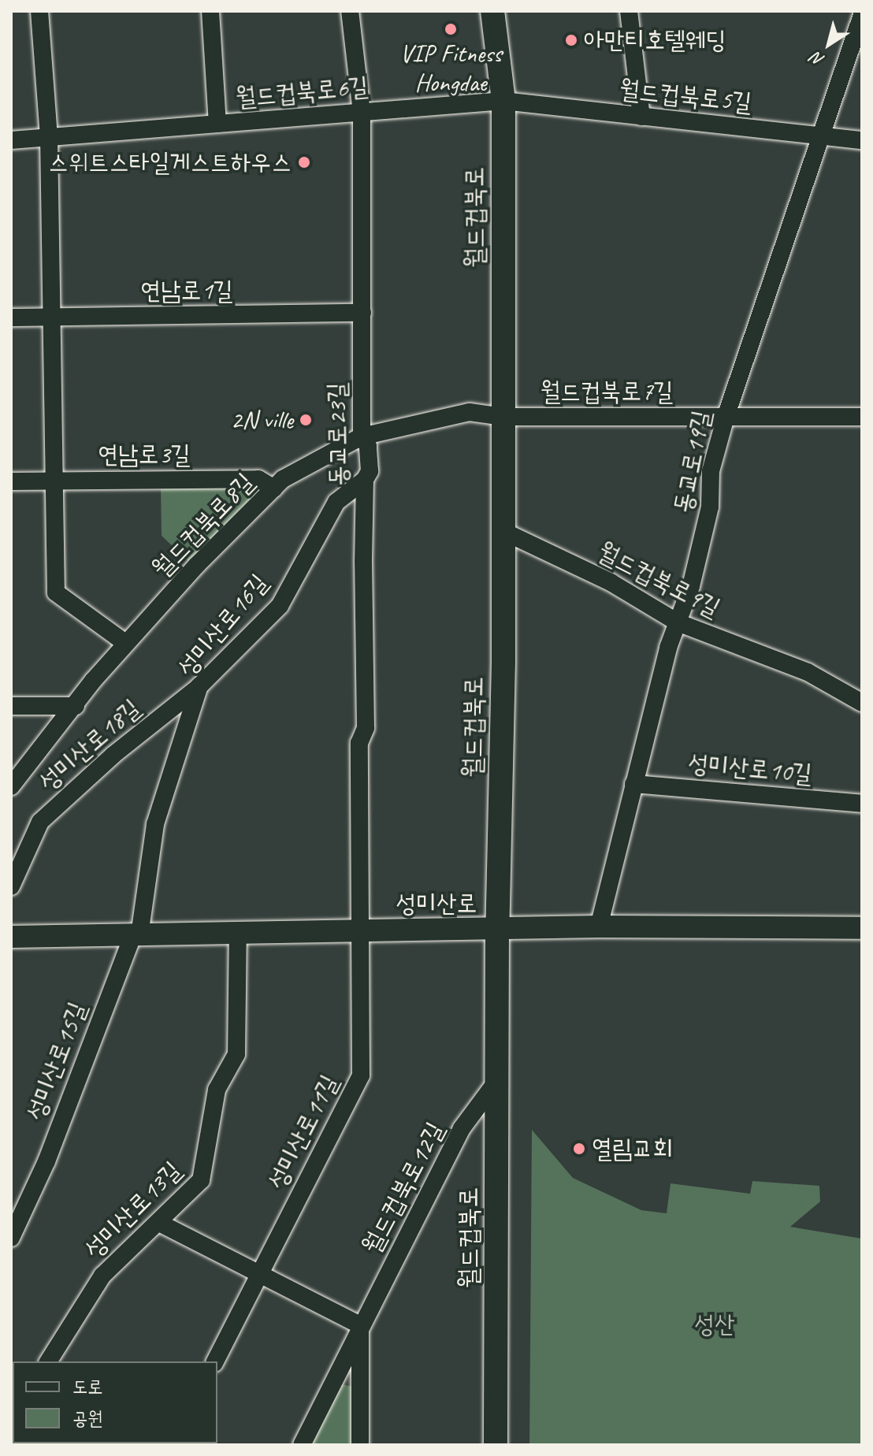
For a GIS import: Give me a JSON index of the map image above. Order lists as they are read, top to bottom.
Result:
{
  "streets": {
    "main road": ["월드컵북로"],
    "street": [
      "월드컵북로6길",
      "월드컵북로5길",
      "연남로1길",
      "월드컵북로7길",
      "동교로23길",
      "연남로3길",
      "동교로19길",
      "월드컵북로8길",
      "월드컵북로9길",
      "성미산로16길",
      "성미산로18길",
      "성미산로10길",
      "성미산로",
      "성미산로15길",
      "성미산로11길",
      "월드컵북로12길",
      "성미산로13길"
    ]
  },
  "crossings": [
    ["월드컵북로6길", "월드컵북로5길"],
    ["월드컵북로6길", "월드컵북로"],
    ["월드컵북로6길", "동교로23길"],
    ["월드컵북로5길", "월드컵북로"],
    ["월드컵북로5길", "동교로19길"],
    ["월드컵북로", "월드컵북로7길"],
    ["월드컵북로", "월드컵북로8길"],
    ["월드컵북로", "월드컵북로9길"],
    ["월드컵북로", "성미산로"],
    ["월드컵북로", "월드컵북로12길"],
    ["연남로1길", "동교로23길"],
    ["월드컵북로7길", "동교로19길"],
    ["월드컵북로7길", "월드컵북로8길"],
    ["동교로23길", "월드컵북로8길"],
    ["동교로23길", "성미산로16길"],
    ["동교로23길", "성미산로"],
    ["동교로23길", "성미산로11길"],
    ["연남로3길", "월드컵북로8길"],
    ["동교로19길", "월드컵북로9길"],
    ["동교로19길", "성미산로10길"],
    ["동교로19길", "성미산로"],
    ["성미산로16길", "성미산로18길"],
    ["성미산로16길", "성미산로"],
    ["성미산로16길", "성미산로15길"],
    ["성미산로", "성미산로15길"],
    ["성미산로", "성미산로11길"],
    ["성미산로", "성미산로13길"]
  ],
  "parks": ["성산"],
  "places": [
    "VIP Fitness Hongdae",
    "아만티호텔웨딩",
    "스위트스타일게스트하우스",
    "2N ville",
    "열림교회"
  ],
  "legend": ["도로", "공원"],
  "north": "bottom left"
}
